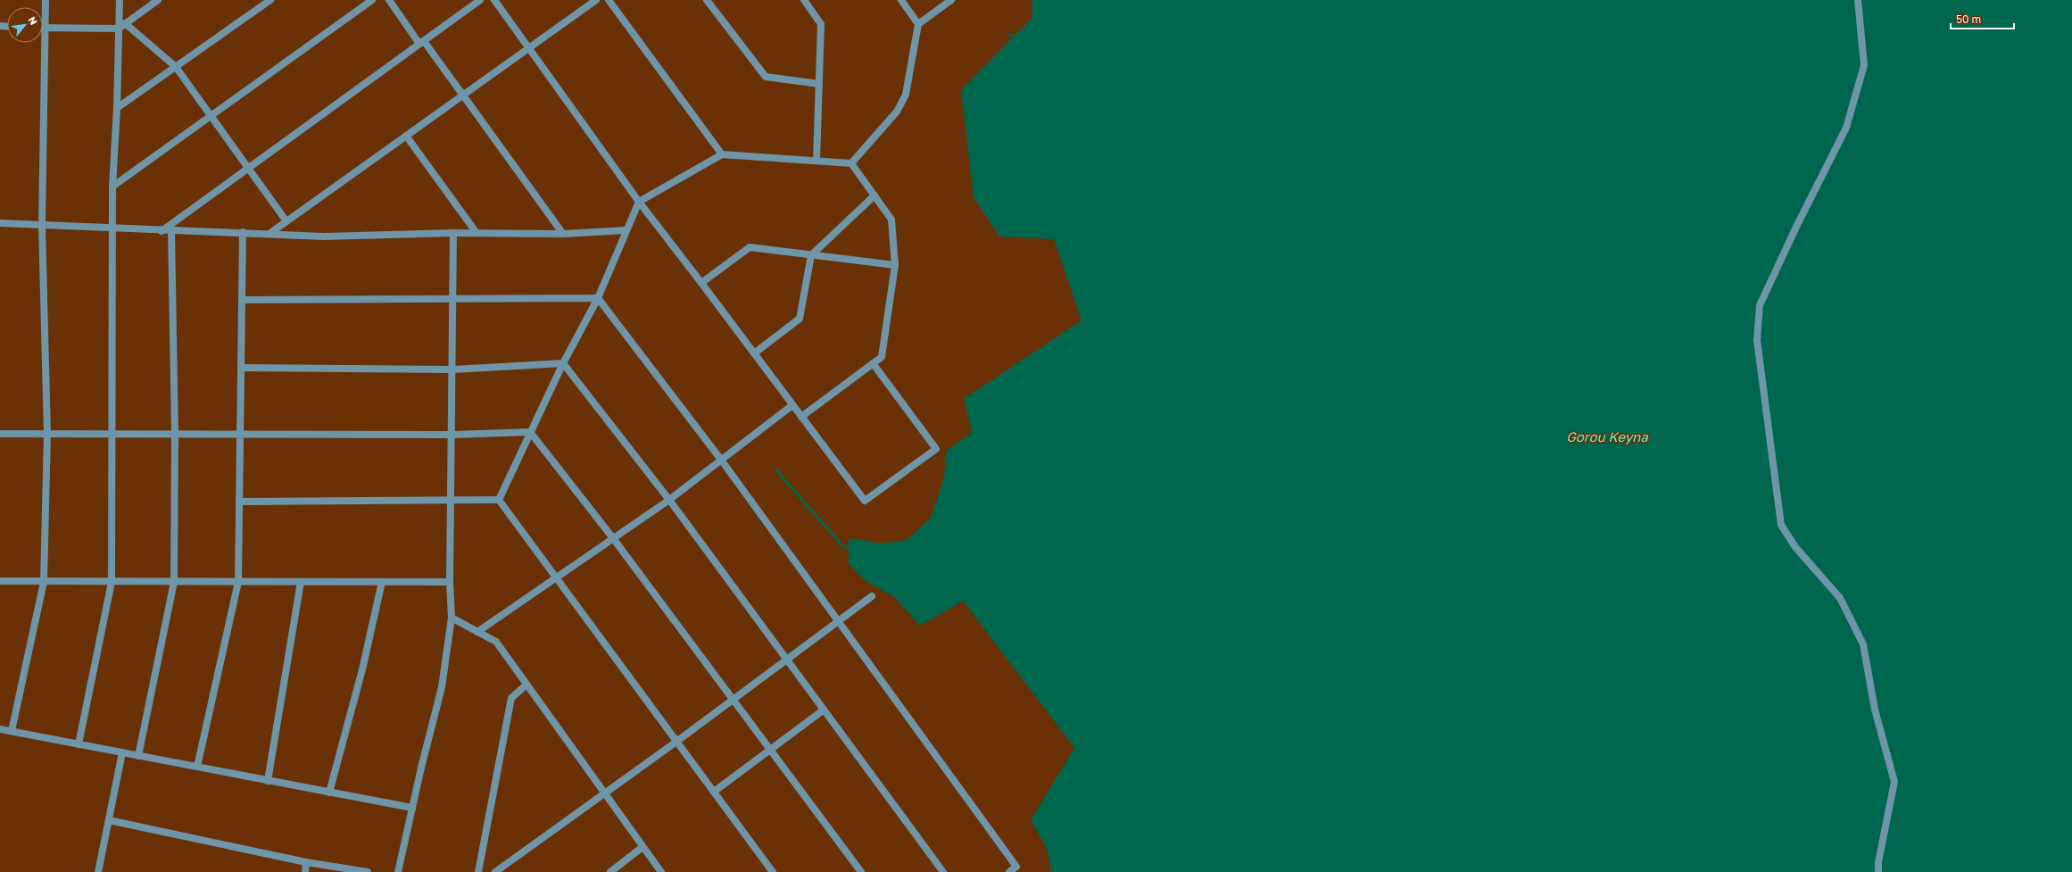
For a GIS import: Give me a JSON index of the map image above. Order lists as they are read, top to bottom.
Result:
{
  "water": ["Gorou Keyna"],
  "scale_bar": "50 m",
  "north": "top right"
}
